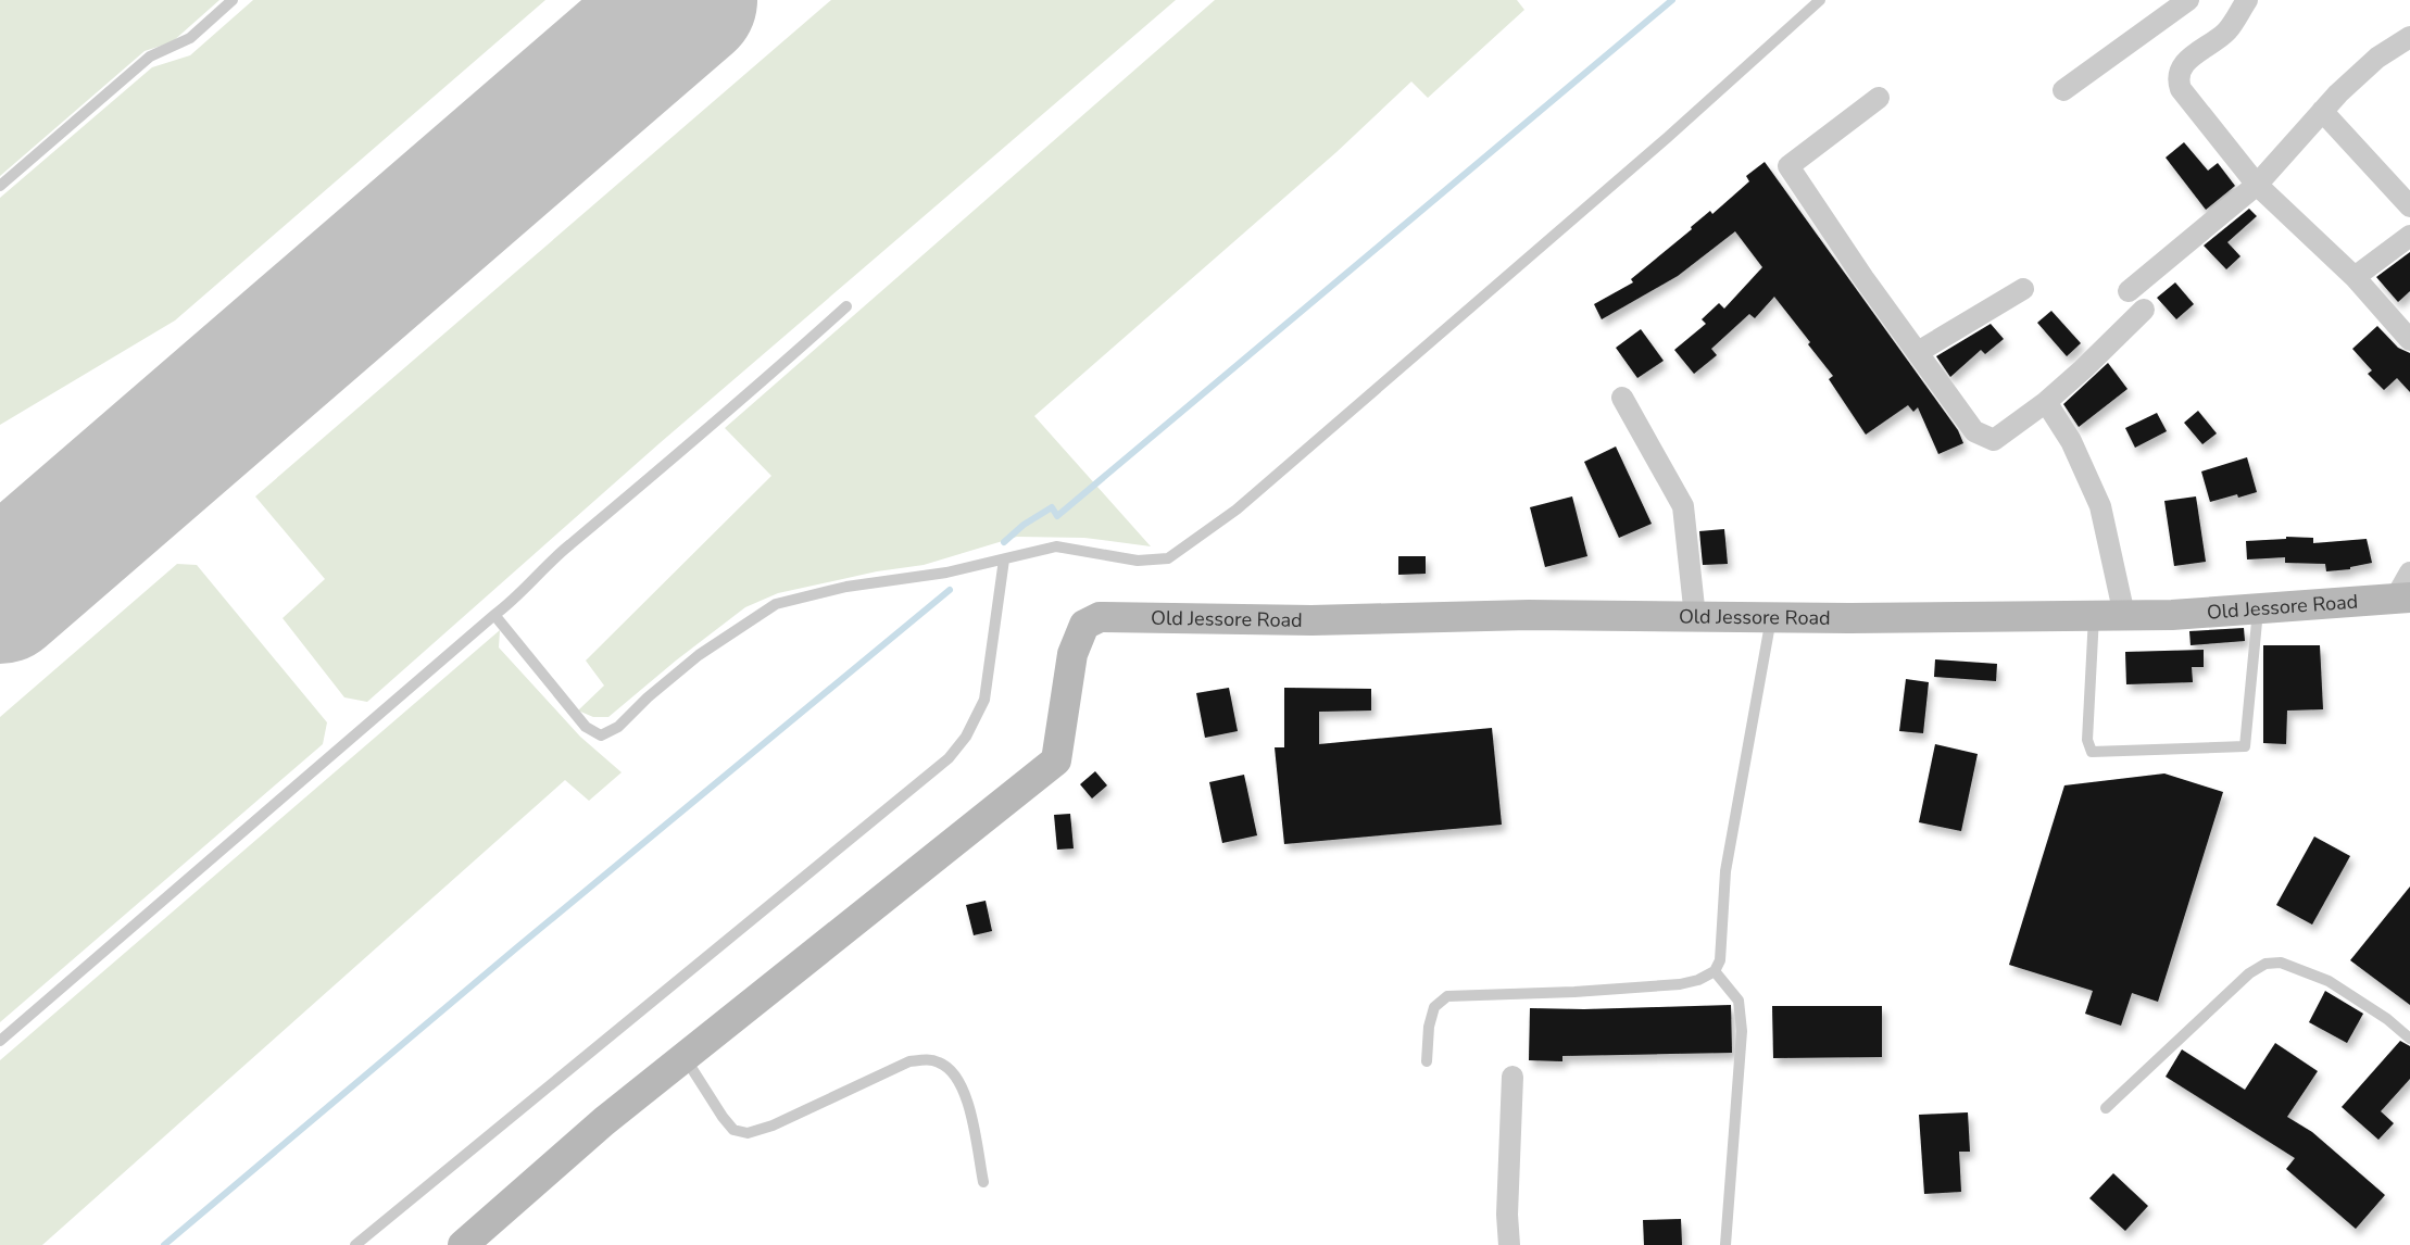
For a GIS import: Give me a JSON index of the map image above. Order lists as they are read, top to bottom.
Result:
{
  "streets": {
    "street": ["Old Jessore Road"]
  }
}
